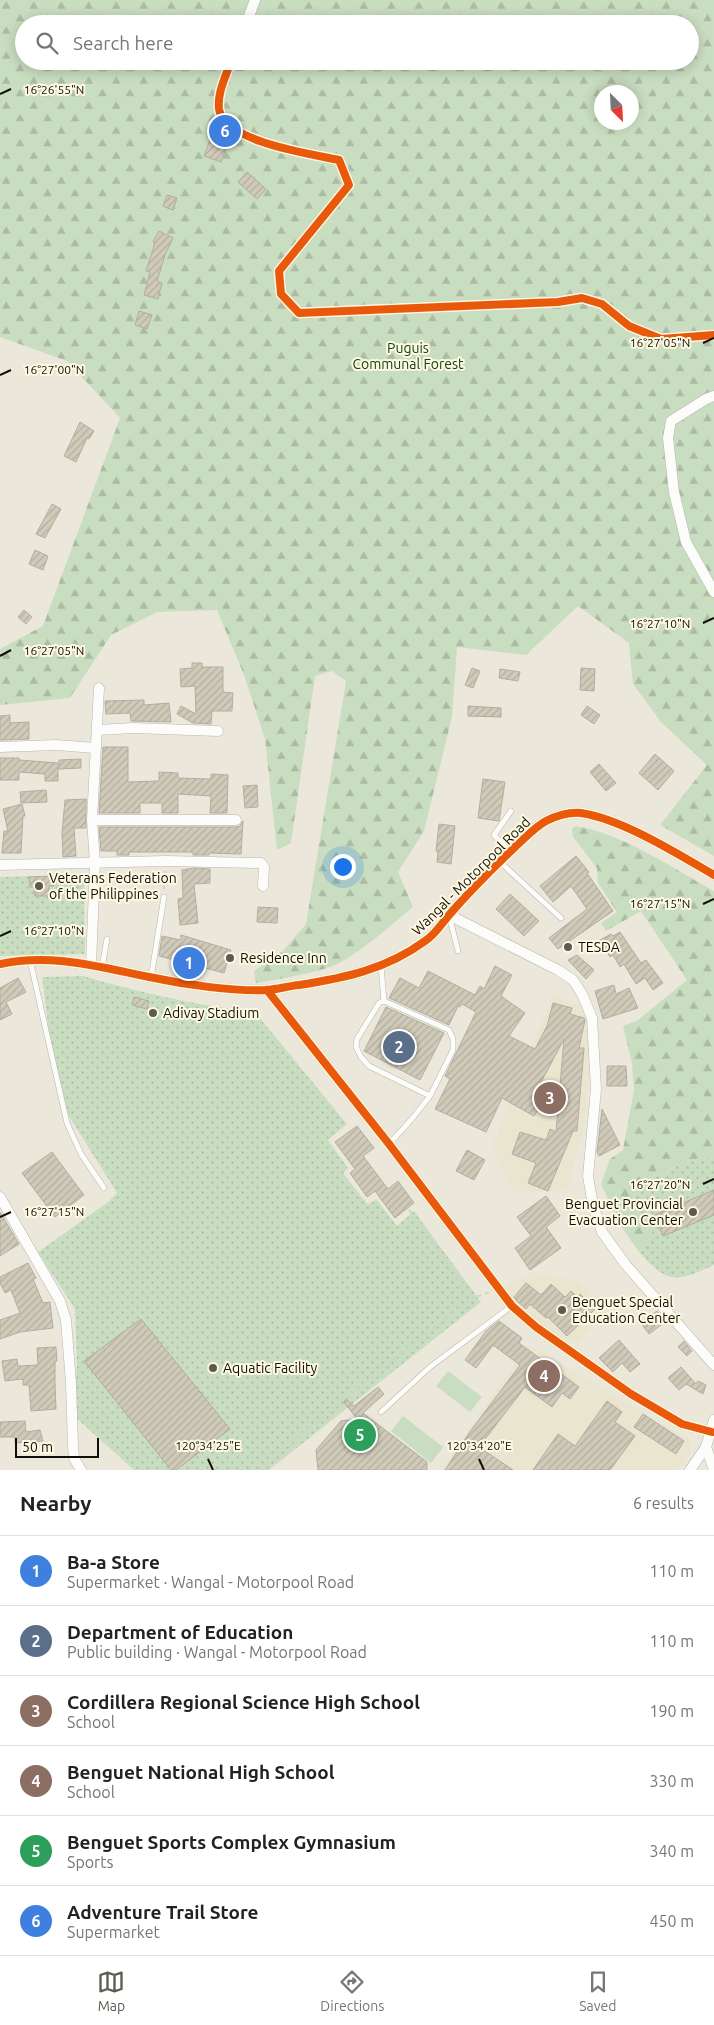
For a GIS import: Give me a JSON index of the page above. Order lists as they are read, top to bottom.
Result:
{
  "streets": {
    "street": ["Wangal - Motorpool Road"]
  },
  "parks": ["Puguis Communal Forest"],
  "places": [
    "Veterans Federation of the Philippines",
    "TESDA",
    "Residence Inn",
    "Adivay Stadium",
    "Benguet Provincial Evacuation Center",
    "Benguet Special Education Center",
    "Aquatic Facility"
  ],
  "scale_bar": "50 m",
  "north": "bottom right",
  "page": {
    "search": "Search here",
    "pins": [
      "6",
      "1",
      "2",
      "3",
      "4",
      "5"
    ],
    "scale": "50 m",
    "heading": ["Nearby", "6 results"],
    "list": [
      {
        "mark": "1",
        "name": "Ba-a Store",
        "note": "Supermarket · Wangal - Motorpool Road",
        "value": "110 m"
      },
      {
        "mark": "2",
        "name": "Department of Education",
        "note": "Public building · Wangal - Motorpool Road",
        "value": "110 m"
      },
      {
        "mark": "3",
        "name": "Cordillera Regional Science High School",
        "note": "School",
        "value": "190 m"
      },
      {
        "mark": "4",
        "name": "Benguet National High School",
        "note": "School",
        "value": "330 m"
      },
      {
        "mark": "5",
        "name": "Benguet Sports Complex Gymnasium",
        "note": "Sports",
        "value": "340 m"
      },
      {
        "mark": "6",
        "name": "Adventure Trail Store",
        "note": "Supermarket",
        "value": "450 m"
      }
    ],
    "nav": ["Map", "Directions", "Saved"]
  },
  "coordinates": [
    "16°26'55\"N",
    "16°27'05\"N",
    "16°27'00\"N",
    "16°27'10\"N",
    "16°27'15\"N",
    "16°27'20\"N",
    "120°34'25\"E",
    "120°34'20\"E"
  ]
}
